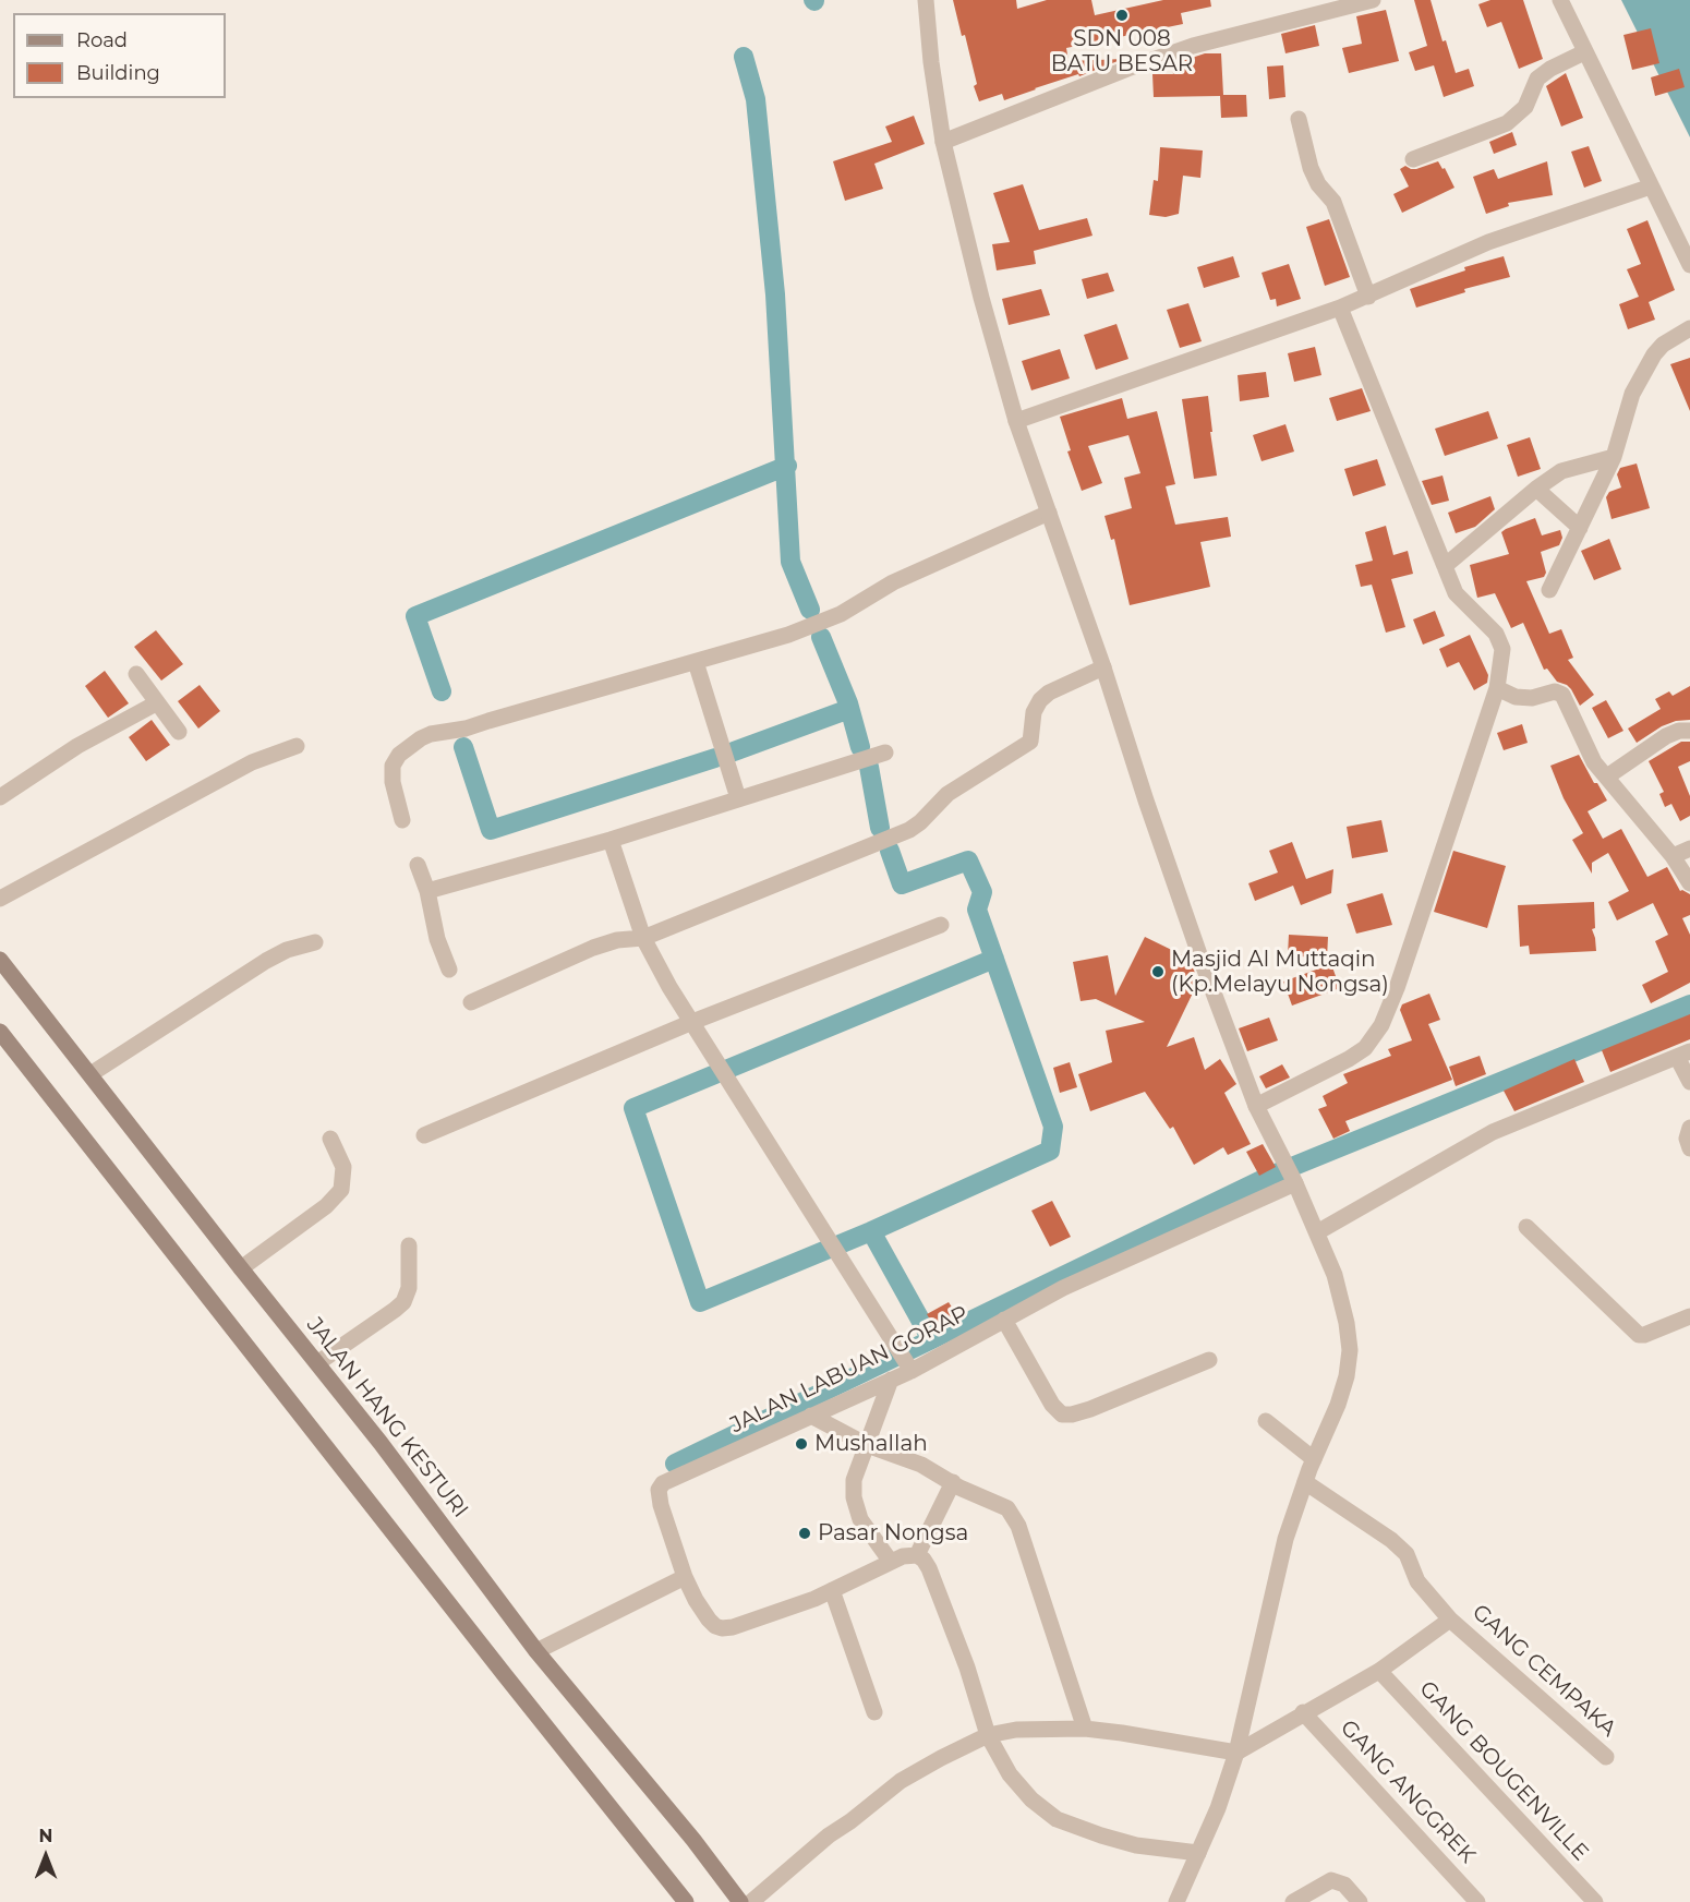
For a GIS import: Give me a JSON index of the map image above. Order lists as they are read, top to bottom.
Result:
{
  "streets": {
    "main road": ["JALAN HANG KESTURI"],
    "street": [
      "JALAN LABUAN GORAP",
      "GANG CEMPAKA",
      "GANG BOUGENVILLE",
      "GANG ANGGREK"
    ]
  },
  "places": [
    "SDN 008 BATU BESAR",
    "Masjid Al Muttaqin (Kp.Melayu Nongsa)",
    "Mushallah",
    "Pasar Nongsa"
  ],
  "legend": ["Road", "Building"],
  "north": "top"
}
